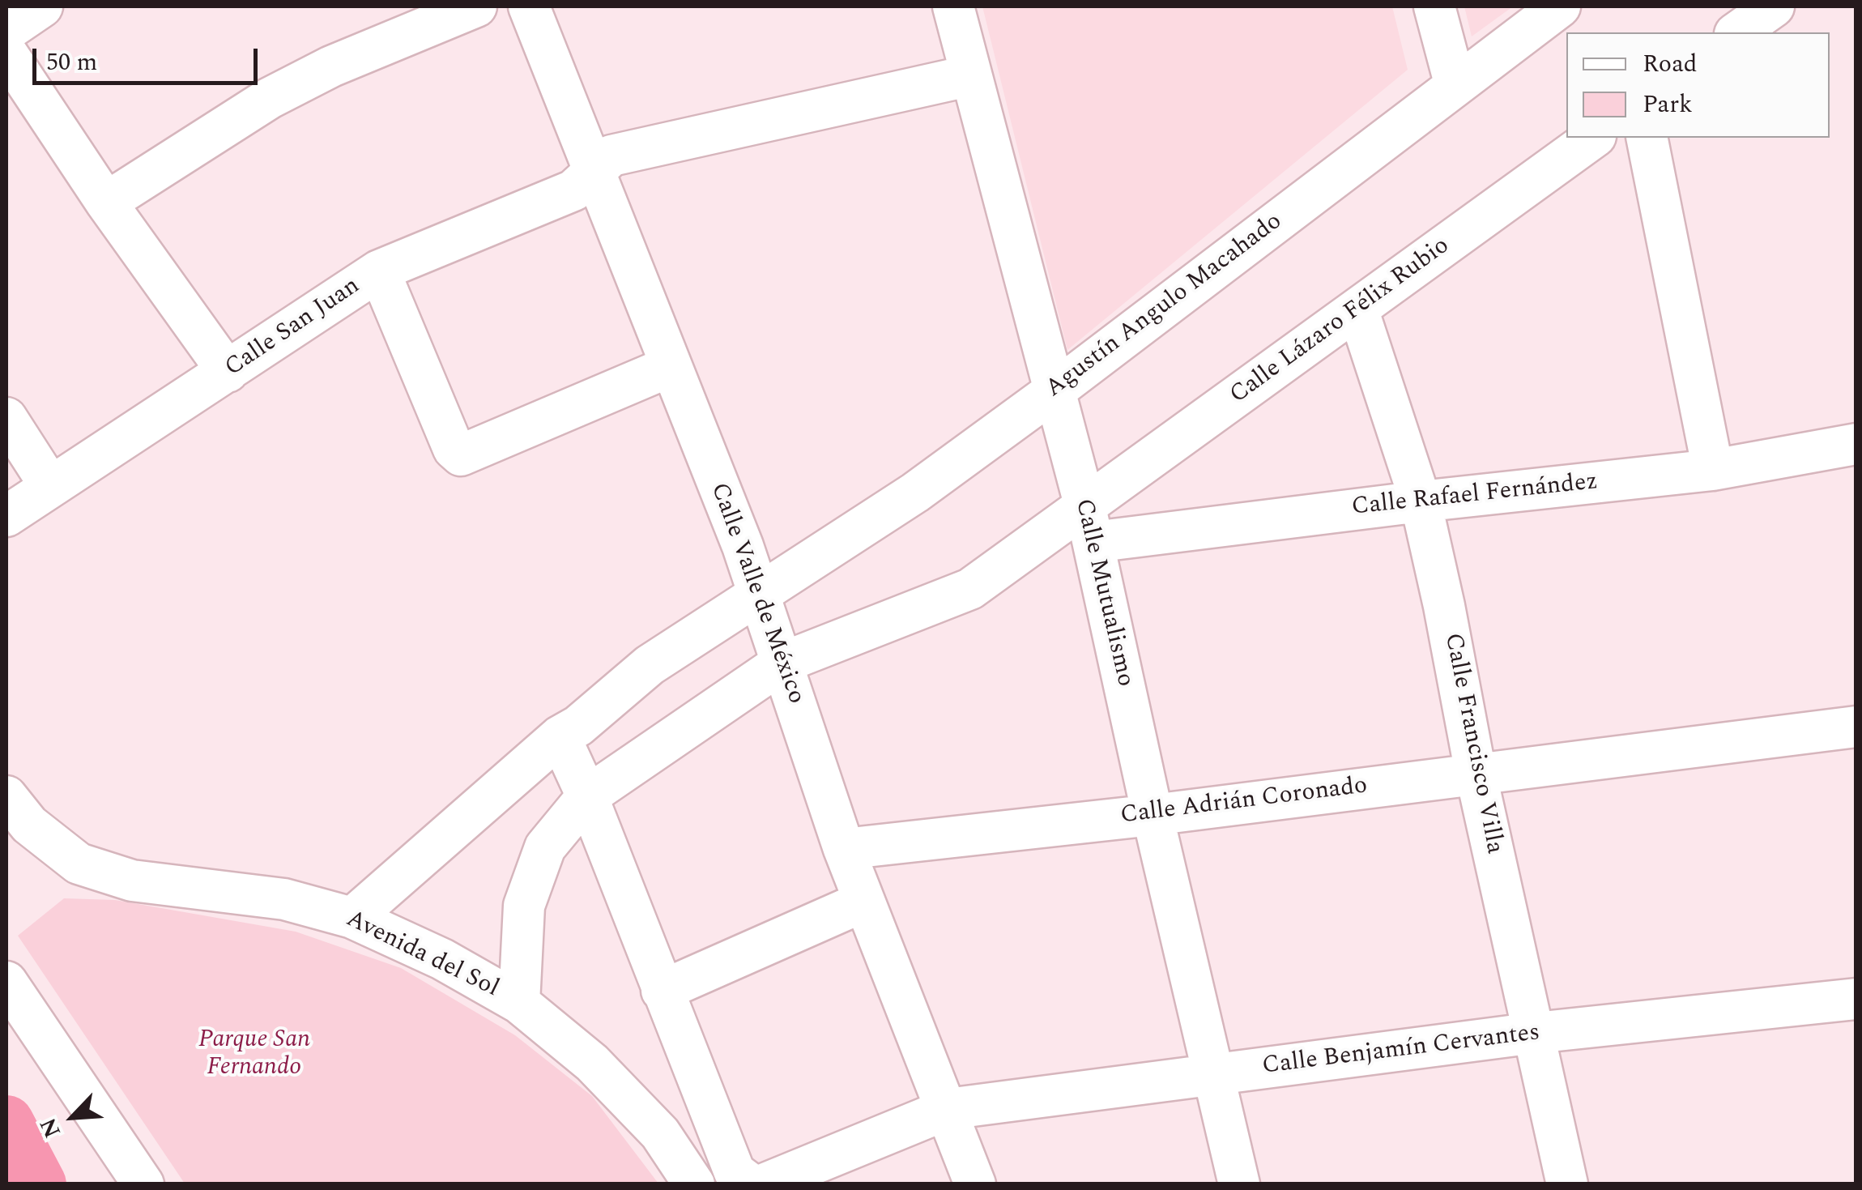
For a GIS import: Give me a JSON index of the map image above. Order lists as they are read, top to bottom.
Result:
{
  "streets": {
    "street": [
      "Agustín Angulo Macahado",
      "Calle Lázaro Félix Rubio",
      "Calle San Juan",
      "Calle Rafael Fernández",
      "Calle Mutualismo",
      "Calle Valle de México",
      "Calle Francisco Villa",
      "Calle Adrián Coronado",
      "Avenida del Sol",
      "Calle Benjamín Cervantes"
    ]
  },
  "crossings": [
    ["Agustín Angulo Macahado", "Calle Mutualismo"],
    ["Agustín Angulo Macahado", "Calle Valle de México"],
    ["Agustín Angulo Macahado", "Avenida del Sol"],
    ["Calle Lázaro Félix Rubio", "Calle Rafael Fernández"],
    ["Calle Lázaro Félix Rubio", "Calle Mutualismo"],
    ["Calle Lázaro Félix Rubio", "Calle Valle de México"],
    ["Calle Lázaro Félix Rubio", "Calle Francisco Villa"],
    ["Calle Lázaro Félix Rubio", "Avenida del Sol"],
    ["Calle San Juan", "Calle Mutualismo"],
    ["Calle San Juan", "Calle Valle de México"],
    ["Calle Rafael Fernández", "Calle Mutualismo"],
    ["Calle Rafael Fernández", "Calle Francisco Villa"],
    ["Calle Mutualismo", "Calle Adrián Coronado"],
    ["Calle Mutualismo", "Calle Benjamín Cervantes"],
    ["Calle Valle de México", "Calle Adrián Coronado"],
    ["Calle Valle de México", "Calle Benjamín Cervantes"],
    ["Calle Francisco Villa", "Calle Adrián Coronado"],
    ["Calle Francisco Villa", "Calle Benjamín Cervantes"]
  ],
  "parks": ["Parque San Fernando"],
  "legend": ["Road", "Park"],
  "scale_bar": "50 m",
  "north": "bottom left"
}
